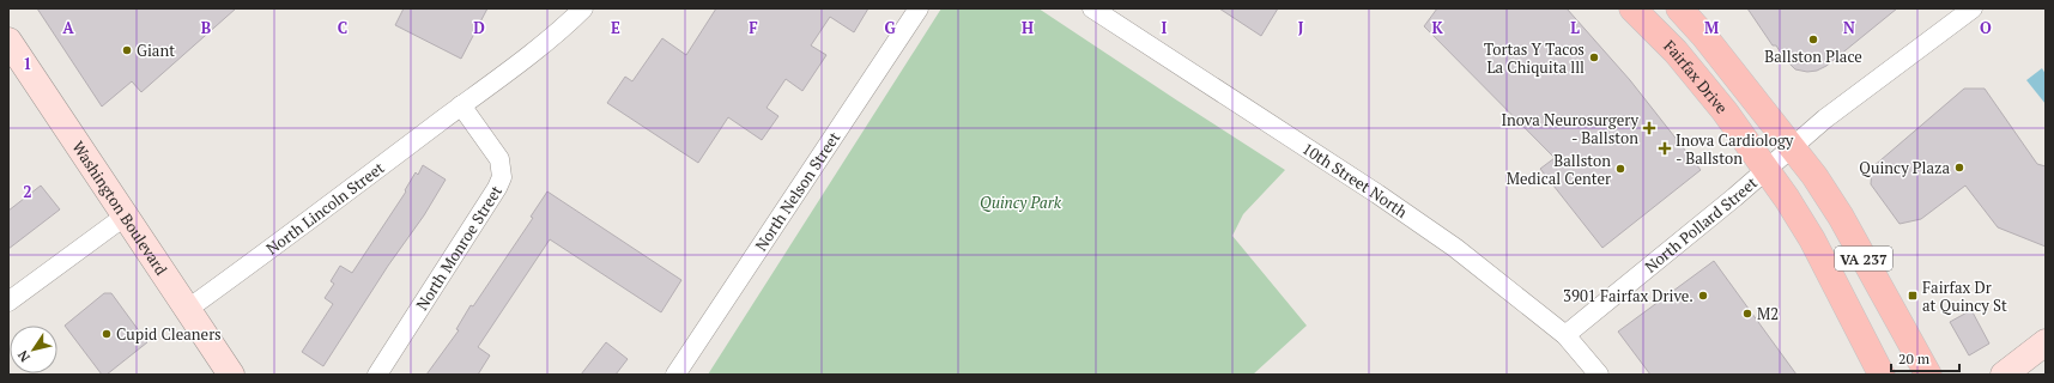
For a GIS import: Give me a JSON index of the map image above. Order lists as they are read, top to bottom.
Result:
{
  "streets": {
    "main road": ["Fairfax Drive", "Washington Boulevard", "VA 237"],
    "street": [
      "10th Street North",
      "North Nelson Street",
      "North Lincoln Street",
      "North Pollard Street",
      "North Monroe Street"
    ]
  },
  "crossings": [
    ["Fairfax Drive", "North Pollard Street"],
    ["10th Street North", "North Pollard Street"],
    ["Washington Boulevard", "North Lincoln Street"],
    ["North Lincoln Street", "North Monroe Street"]
  ],
  "parks": ["Quincy Park"],
  "places": {
    "other": [
      "Ballston Place",
      "Giant",
      "Tortas Y Tacos La Chiquita lll",
      "Quincy Plaza",
      "Ballston Medical Center",
      "3901 Fairfax Drive.",
      "M2",
      "Cupid Cleaners"
    ],
    "health": ["Inova Neurosurgery - Ballston", "Inova Cardiology - Ballston"],
    "transit": ["Fairfax Dr at Quincy St"]
  },
  "scale_bar": "20 m",
  "north": "bottom left",
  "grid": {
    "columns": [
      "A",
      "B",
      "C",
      "D",
      "E",
      "F",
      "G",
      "H",
      "I",
      "J",
      "K",
      "L",
      "M",
      "N",
      "O"
    ],
    "rows": ["1", "2"]
  }
}
